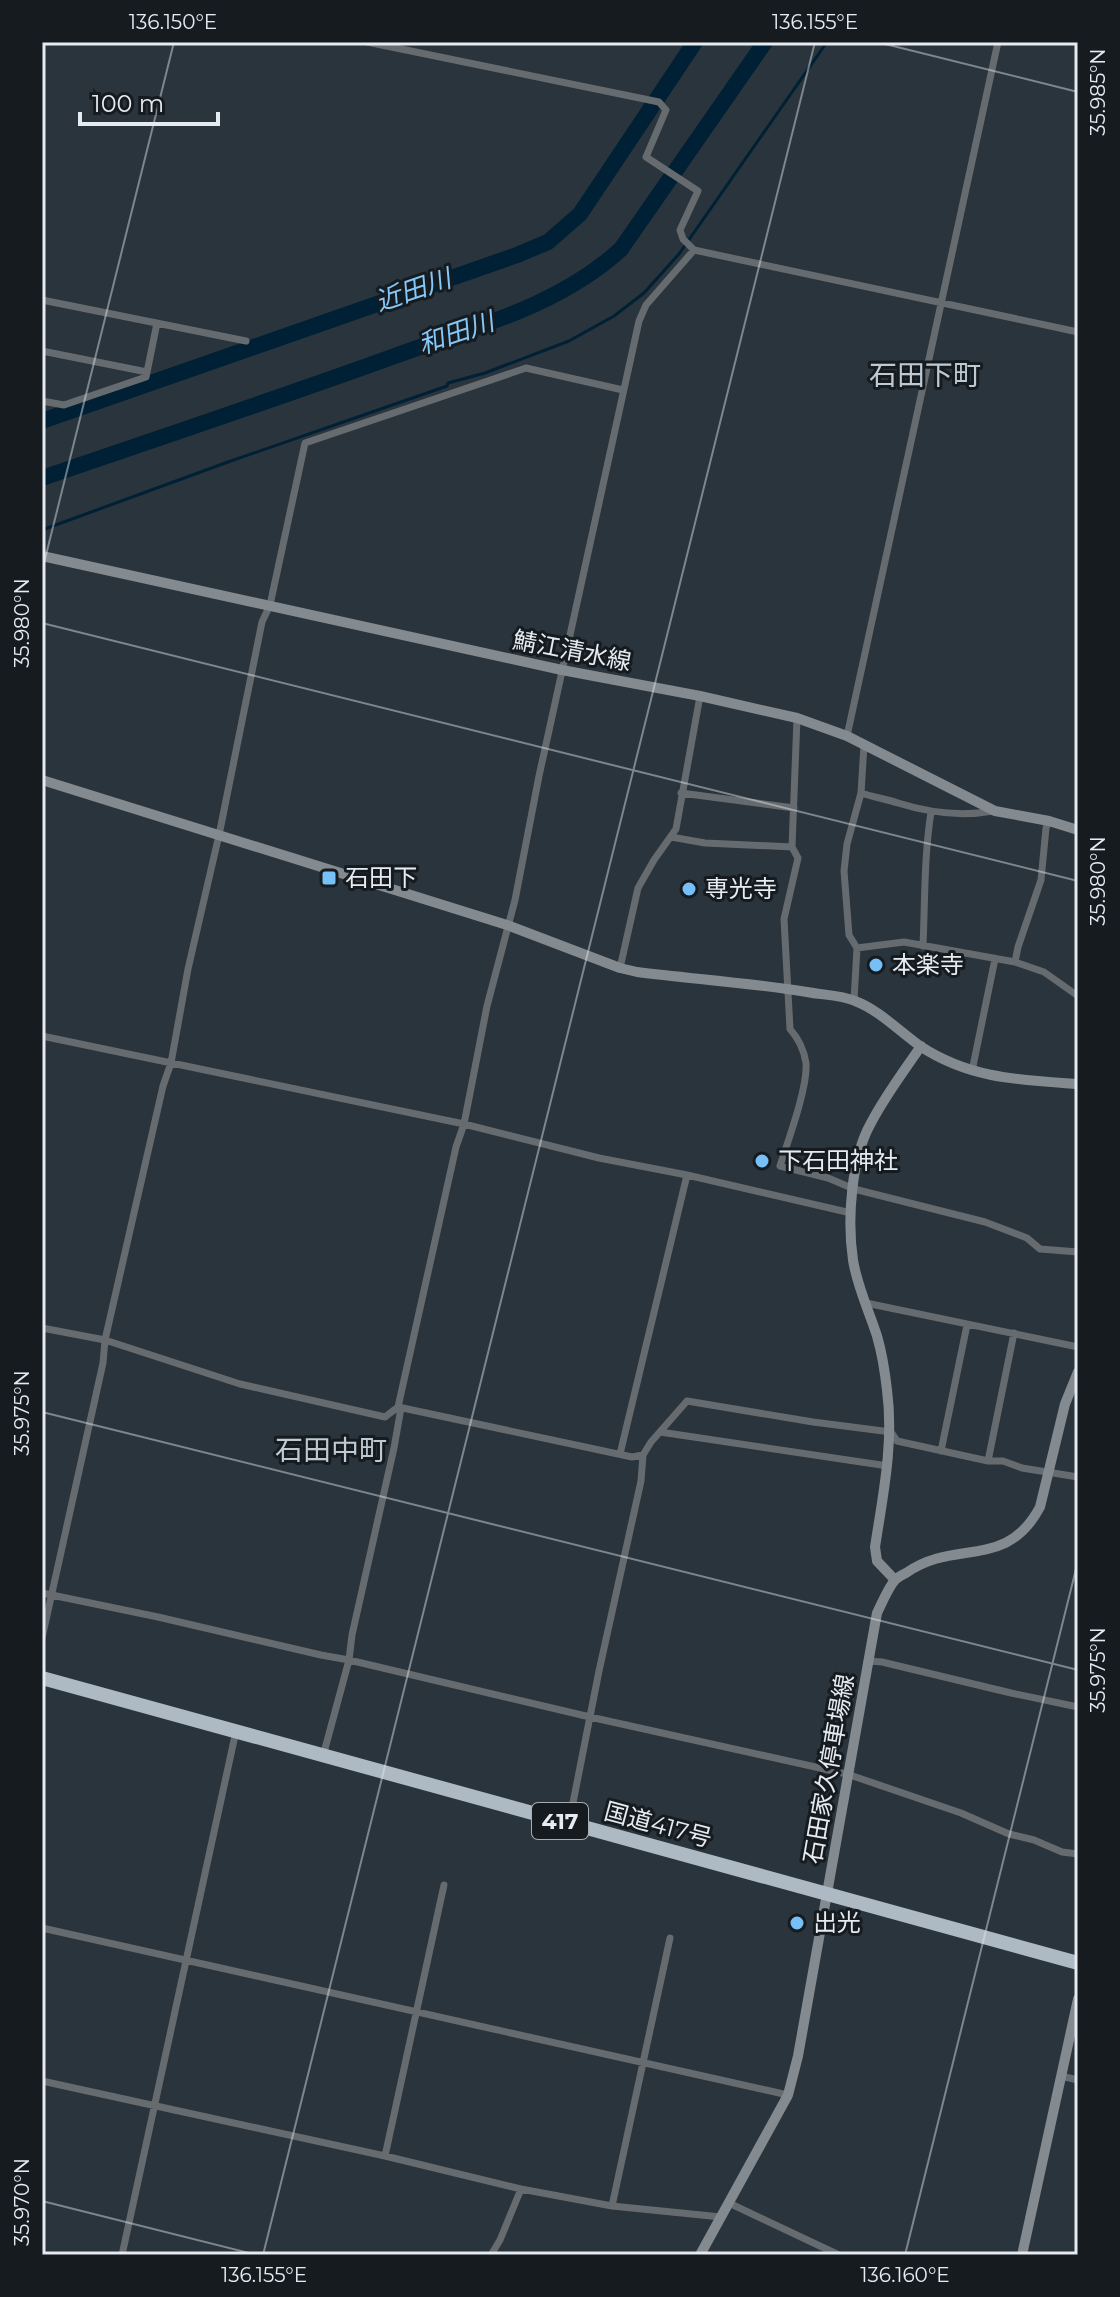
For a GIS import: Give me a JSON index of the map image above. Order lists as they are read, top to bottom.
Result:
{
  "streets": {
    "highway": ["417", "国道417号"],
    "main road": ["鯖江清水線", "石田家久停車場線"]
  },
  "crossings": [
    ["石田家久停車場線", "国道417号"]
  ],
  "districts": ["石田下町", "石田中町"],
  "water": ["近田川", "和田川"],
  "places": {
    "transit": ["石田下"],
    "other": [
      "専光寺",
      "本楽寺",
      "下石田神社",
      "出光"
    ]
  },
  "scale_bar": "100 m",
  "coordinates": [
    "136.150°E",
    "136.155°E",
    "35.985°N",
    "35.980°N",
    "35.975°N",
    "35.970°N",
    "136.160°E"
  ]
}
